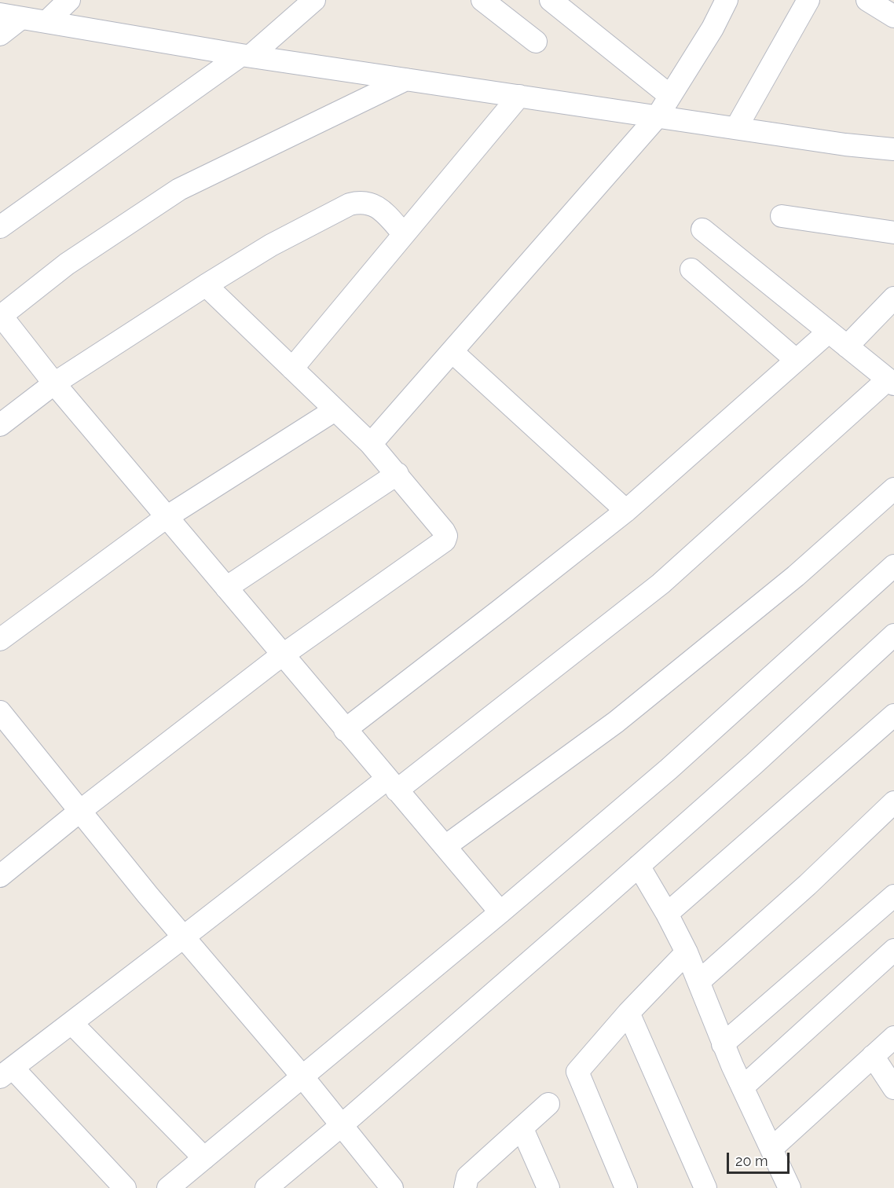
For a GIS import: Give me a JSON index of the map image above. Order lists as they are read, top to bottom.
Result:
{
  "scale_bar": "20 m"
}
